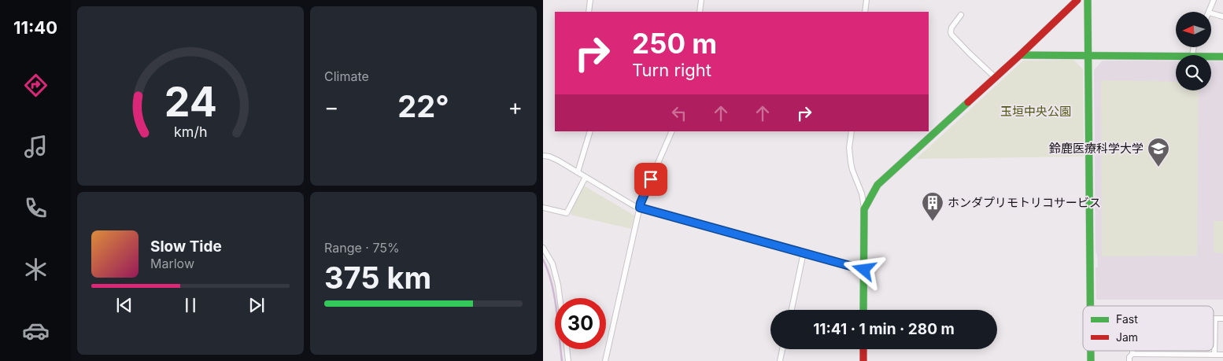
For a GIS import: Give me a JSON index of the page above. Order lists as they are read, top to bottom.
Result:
{
  "parks": ["玉垣中央公園"],
  "places": {
    "school or university": ["鈴鹿医療科学大学"],
    "building": ["ホンダプリモトリコサービス"]
  },
  "legend": ["Fast", "Jam"],
  "north": "left",
  "page": {
    "tabs": "11:40",
    "tile": [
      "Climate",
      ["Range · 75%", "375 km"]
    ],
    "turn": ["250 m", "Turn right"],
    "heat": ["−", "22°", "+"],
    "song": ["Slow Tide", "Marlow"],
    "limit": "30",
    "trip": "11:41 · 1 min · 280 m",
    "gauge": ["24", "km/h"]
  }
}
